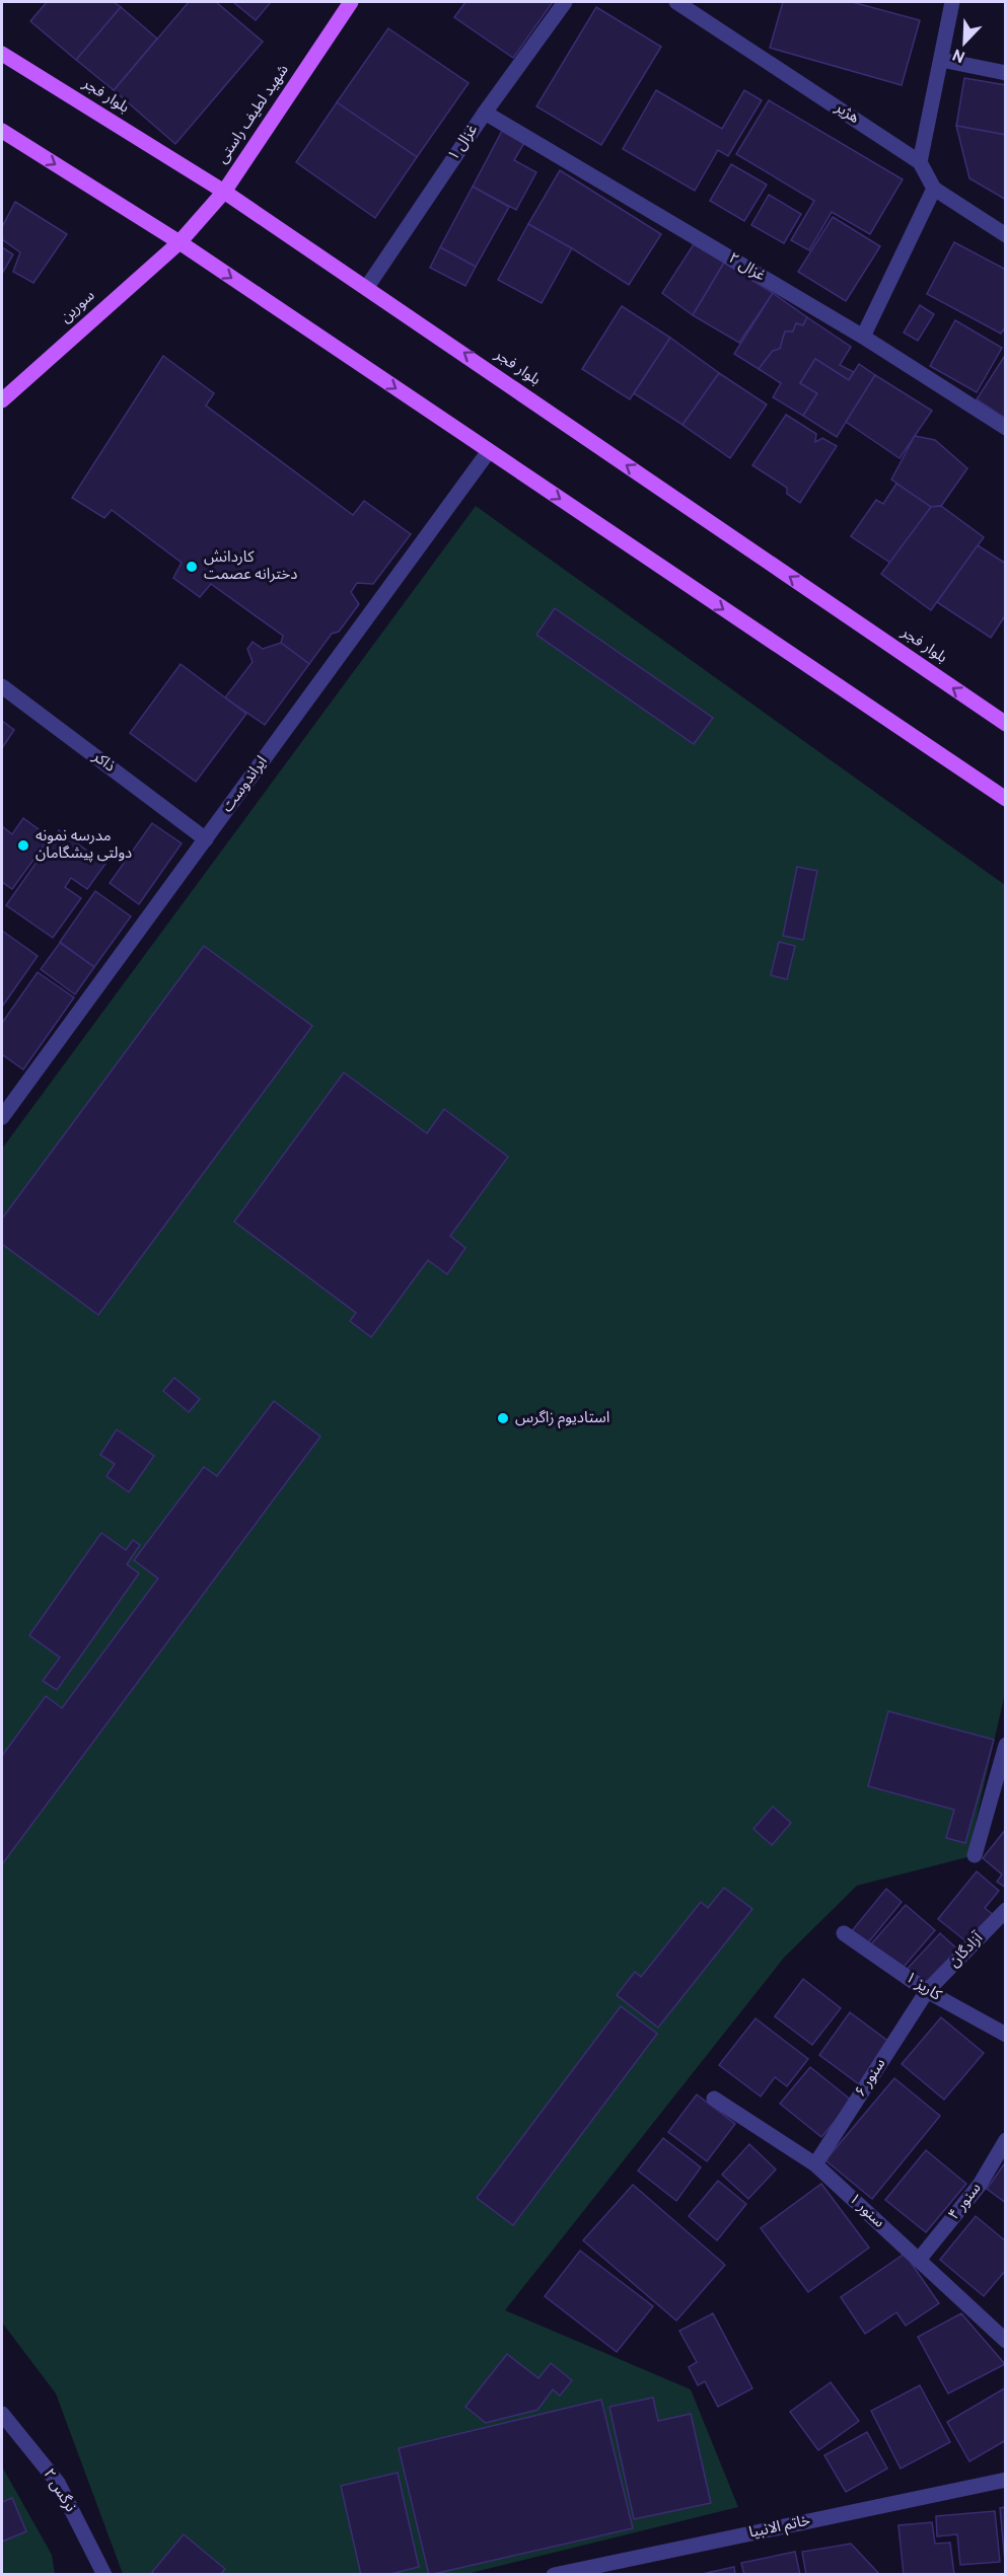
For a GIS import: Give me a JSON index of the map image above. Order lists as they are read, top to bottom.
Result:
{
  "streets": {
    "main road": ["بلوار فجر", "شهید لطیف راستی", "سورین"],
    "street": [
      "هژیر",
      "غزال ۱",
      "غزال ۲",
      "ذاکر",
      "ایراندوست",
      "آزادگان",
      "کاریز ۱",
      "سنور ۶",
      "سنور ۴",
      "سنور ۱",
      "نرگس ۲",
      "خاتم الانبیا"
    ]
  },
  "crossings": [
    ["بلوار فجر", "شهید لطیف راستی"],
    ["بلوار فجر", "غزال ۱"],
    ["شهید لطیف راستی", "سورین"],
    ["غزال ۱", "غزال ۲"],
    ["ذاکر", "ایراندوست"],
    ["آزادگان", "کاریز ۱"],
    ["آزادگان", "سنور ۶"],
    ["کاریز ۱", "سنور ۶"],
    ["سنور ۶", "سنور ۱"],
    ["سنور ۴", "سنور ۱"]
  ],
  "places": ["کاردانش دخترانه عصمت", "مدرسه نمونه دولتی پیشگامان", "استادیوم زاگرس"],
  "north": "bottom left"
}
